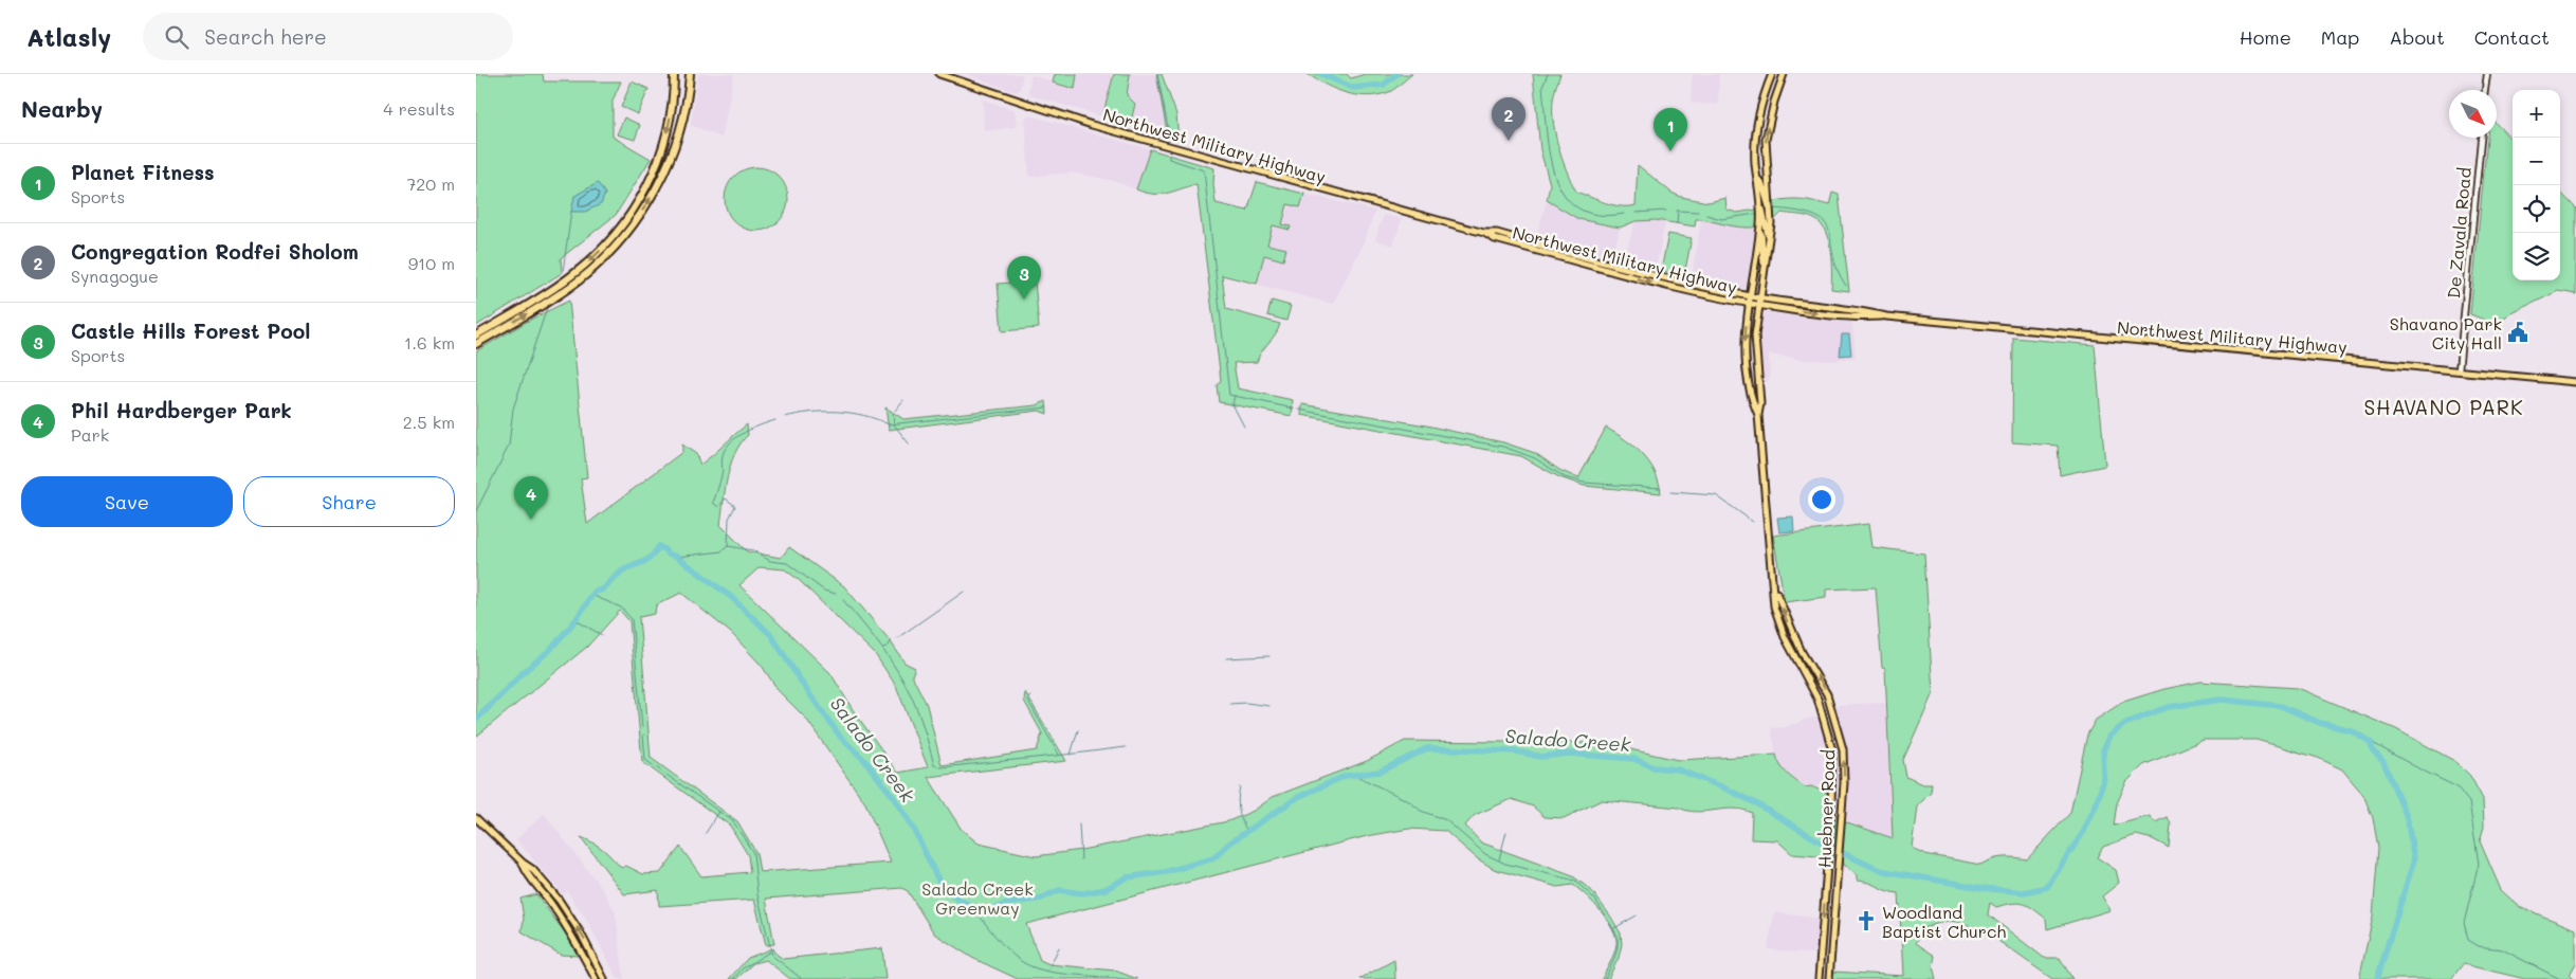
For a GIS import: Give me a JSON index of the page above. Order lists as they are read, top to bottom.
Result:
{
  "streets": {
    "main road": ["Northwest Military Highway", "De Zavala Road", "Huebner Road"]
  },
  "crossings": [
    ["Northwest Military Highway", "De Zavala Road"],
    ["Northwest Military Highway", "Huebner Road"]
  ],
  "districts": ["SHAVANO PARK"],
  "water": ["Salado Creek"],
  "parks": ["Salado Creek Greenway"],
  "places": {
    "public building": ["Shavano Park City Hall"],
    "church": ["Woodland Baptist Church"]
  },
  "north": "bottom right",
  "page": {
    "header": "Atlasly",
    "search": "Search here",
    "nav": [
      "Home",
      "Map",
      "About",
      "Contact"
    ],
    "heading": ["Nearby", "4 results"],
    "map_buttons": ["+", "−"],
    "pins": [
      "2",
      "1",
      "3",
      "4"
    ],
    "list": [
      {
        "mark": "1",
        "name": "Planet Fitness",
        "note": "Sports",
        "value": "720 m"
      },
      {
        "mark": "2",
        "name": "Congregation Rodfei Sholom",
        "note": "Synagogue",
        "value": "910 m"
      },
      {
        "mark": "3",
        "name": "Castle Hills Forest Pool",
        "note": "Sports",
        "value": "1.6 km"
      },
      {
        "mark": "4",
        "name": "Phil Hardberger Park",
        "note": "Park",
        "value": "2.5 km"
      }
    ],
    "buttons": ["Save", "Share"]
  }
}
